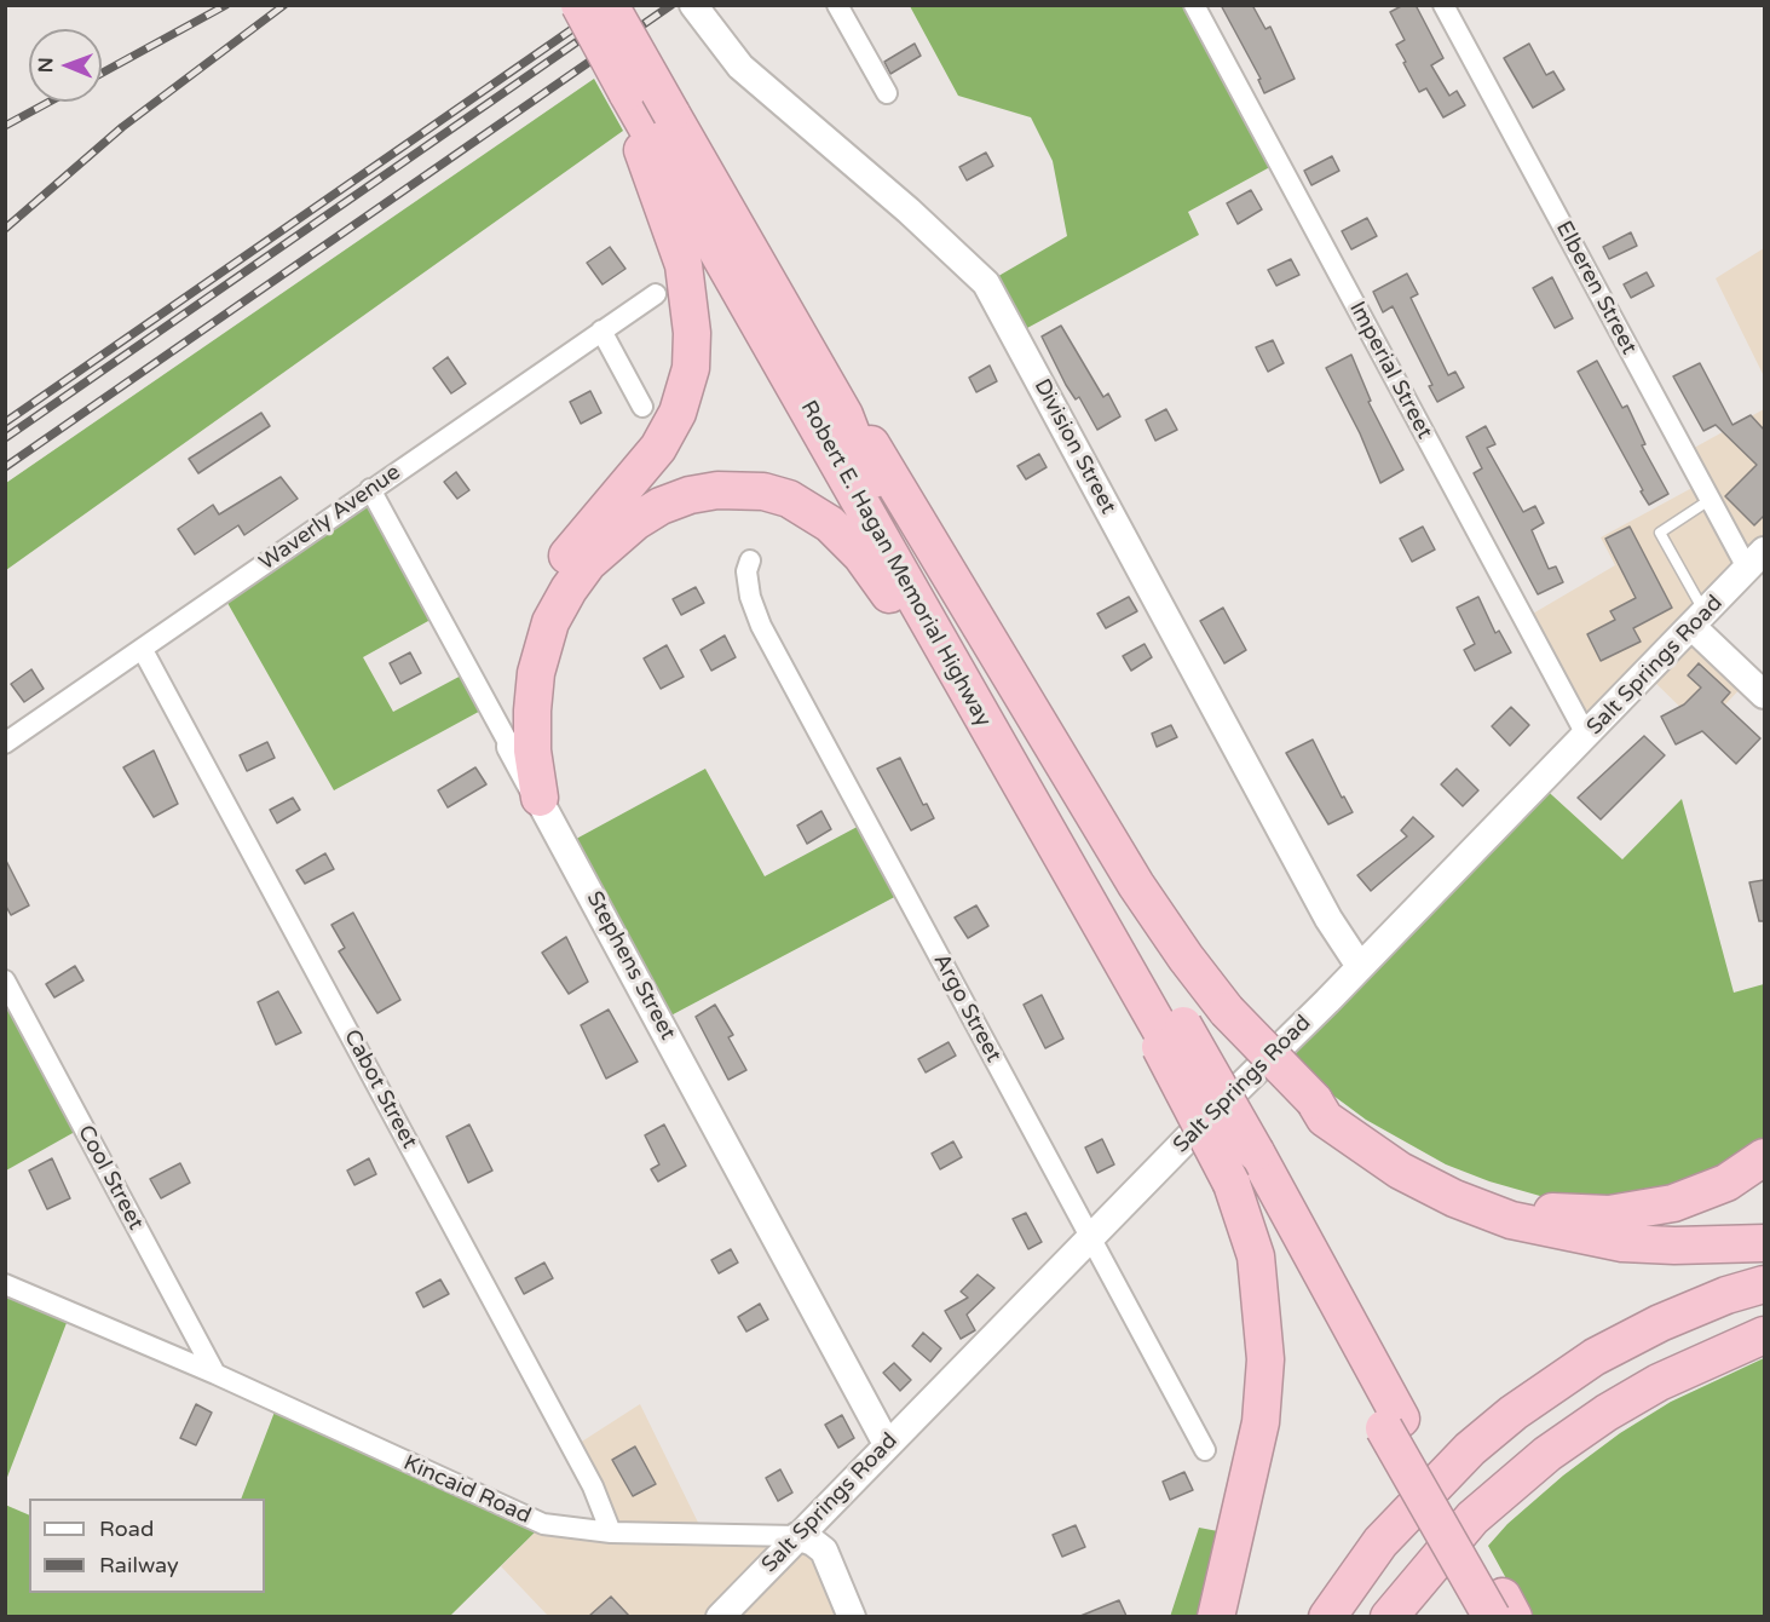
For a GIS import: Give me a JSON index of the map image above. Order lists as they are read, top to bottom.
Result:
{
  "streets": {
    "highway": ["Robert E. Hagan Memorial Highway"],
    "street": [
      "Elberen Street",
      "Imperial Street",
      "Division Street",
      "Waverly Avenue",
      "Salt Springs Road",
      "Stephens Street",
      "Argo Street",
      "Cabot Street",
      "Cool Street",
      "Kincaid Road"
    ]
  },
  "crossings": [
    ["Elberen Street", "Salt Springs Road"],
    ["Imperial Street", "Salt Springs Road"],
    ["Division Street", "Salt Springs Road"],
    ["Waverly Avenue", "Stephens Street"],
    ["Waverly Avenue", "Cabot Street"],
    ["Salt Springs Road", "Stephens Street"],
    ["Salt Springs Road", "Argo Street"],
    ["Salt Springs Road", "Kincaid Road"],
    ["Cabot Street", "Kincaid Road"],
    ["Cool Street", "Kincaid Road"]
  ],
  "legend": ["Road", "Railway"],
  "north": "left"
}
